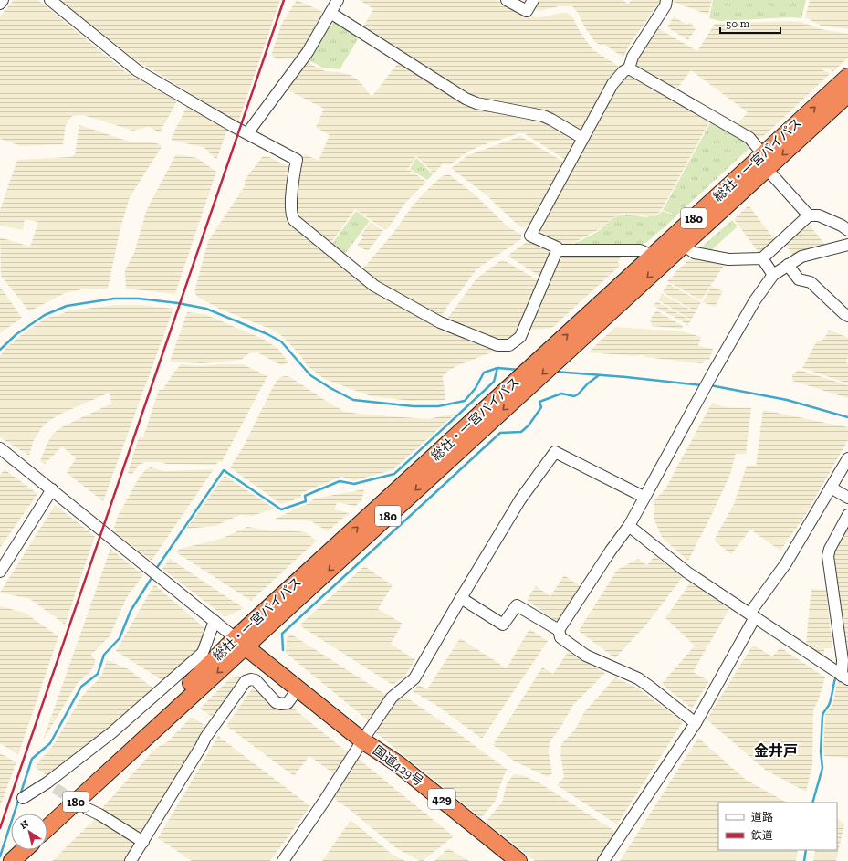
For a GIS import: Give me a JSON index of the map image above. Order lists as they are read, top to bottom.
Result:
{
  "streets": {
    "highway": [
      "総社・一宮バイパス",
      "180",
      "国道429号",
      "429"
    ]
  },
  "crossings": [
    ["総社・一宮バイパス", "国道429号"]
  ],
  "districts": ["金井戸"],
  "legend": ["道路", "鉄道"],
  "scale_bar": "50 m",
  "north": "top left"
}
